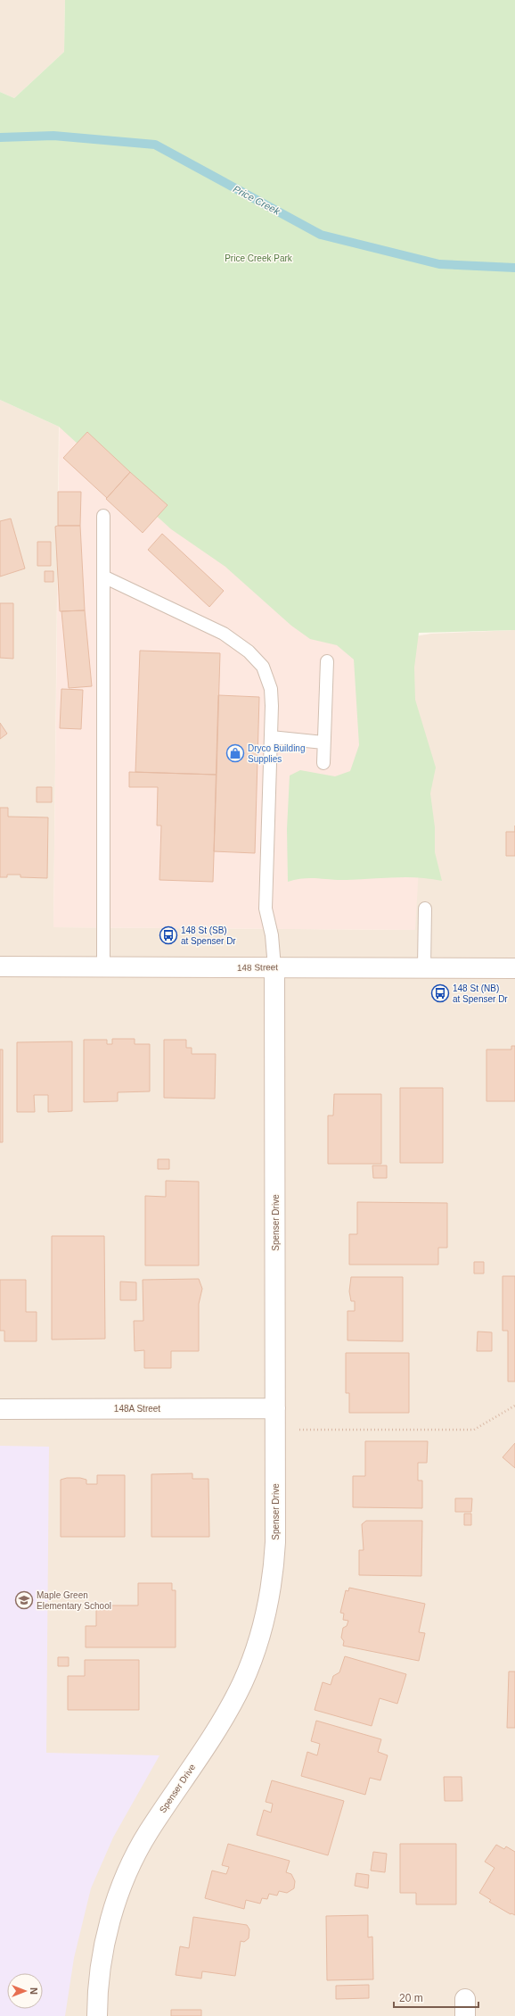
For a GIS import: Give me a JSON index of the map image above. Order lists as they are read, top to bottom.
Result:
{
  "streets": {
    "street": ["148 Street", "Spenser Drive", "148A Street"]
  },
  "crossings": [
    ["148 Street", "Spenser Drive"],
    ["Spenser Drive", "148A Street"]
  ],
  "water": ["Price Creek"],
  "parks": ["Price Creek Park"],
  "places": {
    "shop": ["Dryco Building Supplies"],
    "bus stop": ["148 St (SB) at Spenser Dr", "148 St (NB) at Spenser Dr"],
    "school or university": ["Maple Green Elementary School"]
  },
  "scale_bar": "20 m",
  "north": "right"
}
